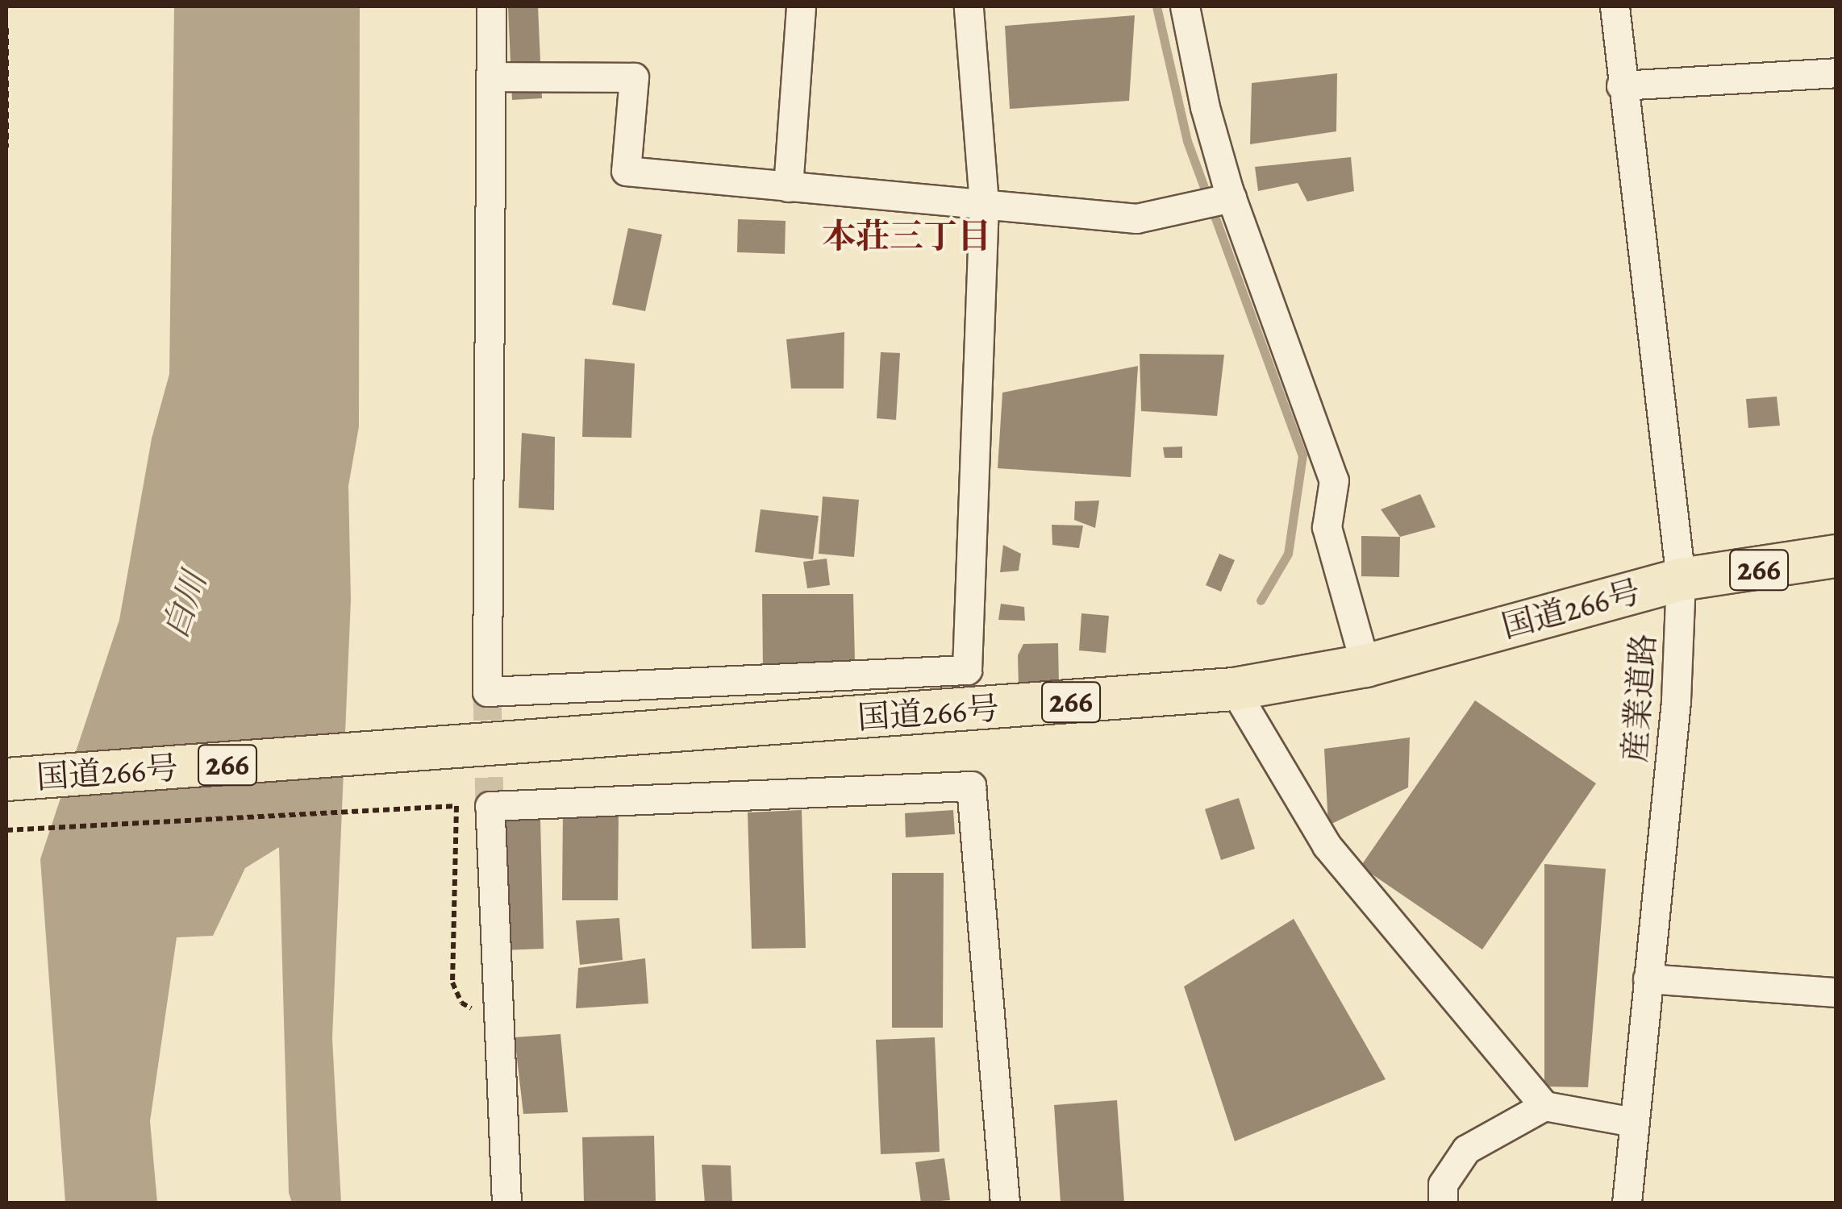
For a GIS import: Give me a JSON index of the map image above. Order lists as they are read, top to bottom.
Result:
{
  "streets": {
    "highway": ["266", "国道266号"],
    "street": ["産業道路"]
  },
  "crossings": [
    ["国道266号", "産業道路"]
  ],
  "districts": ["本荘三丁目"],
  "water": ["白川"]
}
